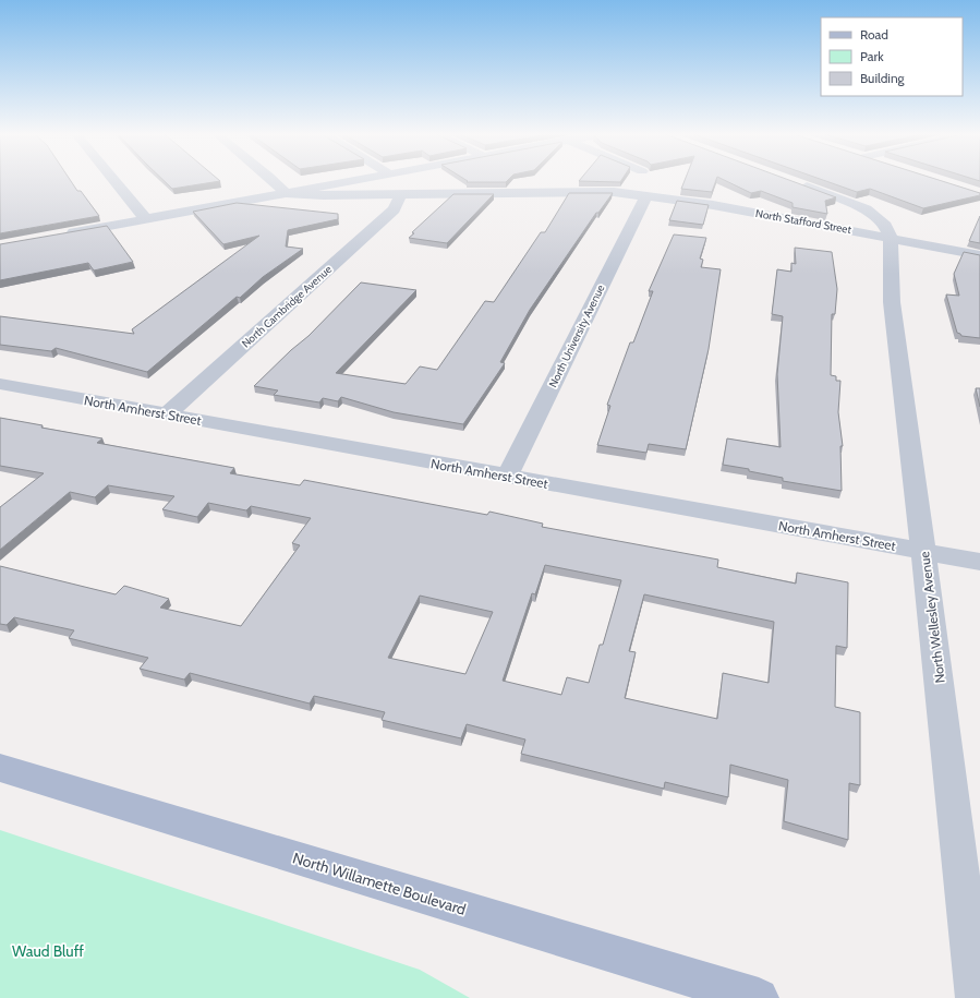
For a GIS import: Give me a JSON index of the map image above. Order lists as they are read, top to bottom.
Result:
{
  "streets": {
    "main road": ["North Willamette Boulevard"],
    "street": [
      "North Stafford Street",
      "North Cambridge Avenue",
      "North University Avenue",
      "North Amherst Street",
      "North Wellesley Avenue"
    ]
  },
  "crossings": [
    ["North Stafford Street", "North Cambridge Avenue"],
    ["North Stafford Street", "North University Avenue"],
    ["North Stafford Street", "North Wellesley Avenue"],
    ["North Cambridge Avenue", "North Amherst Street"],
    ["North University Avenue", "North Amherst Street"],
    ["North Amherst Street", "North Wellesley Avenue"]
  ],
  "parks": ["Waud Bluff"],
  "legend": ["Road", "Park", "Building"]
}
